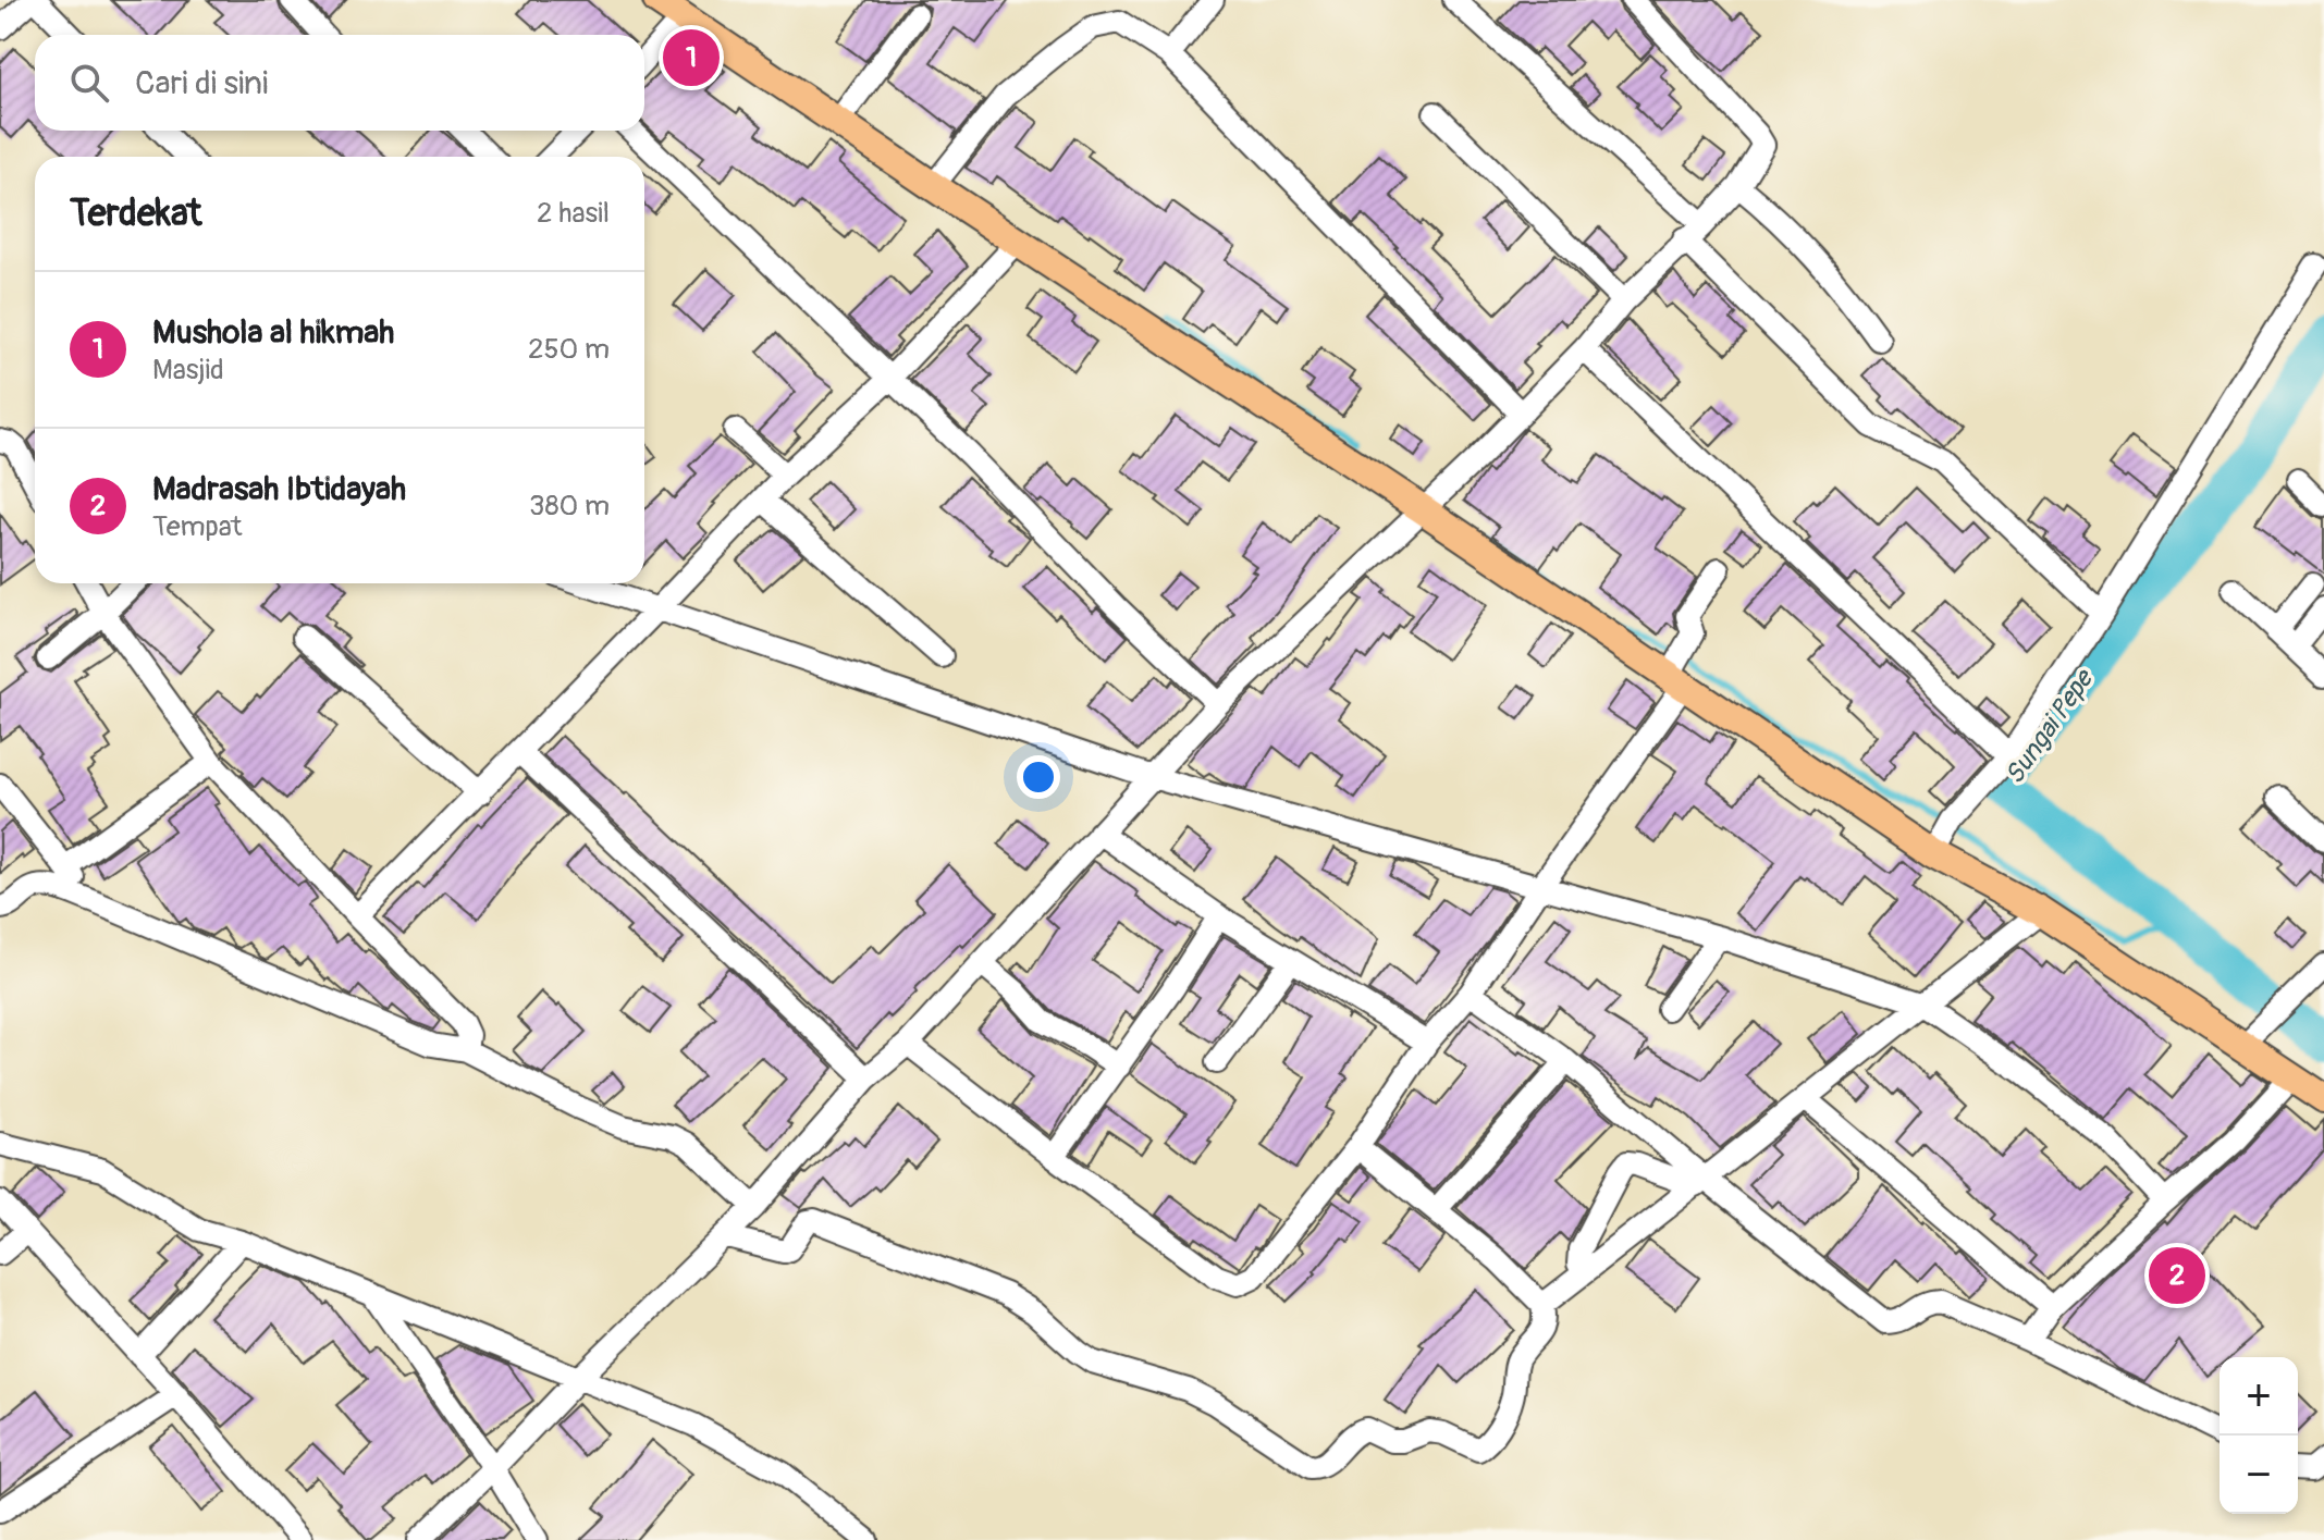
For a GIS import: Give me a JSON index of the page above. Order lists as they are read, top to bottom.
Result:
{
  "water": ["Sungai Pepe"],
  "page": {
    "pins": ["1", "2"],
    "search": "Cari di sini",
    "heading": ["Terdekat", "2 hasil"],
    "list": [
      {
        "mark": "1",
        "name": "Mushola al hikmah",
        "note": "Masjid",
        "value": "250 m"
      },
      {
        "mark": "2",
        "name": "Madrasah Ibtidayah",
        "note": "Tempat",
        "value": "380 m"
      }
    ],
    "map_buttons": ["+", "−"]
  }
}
